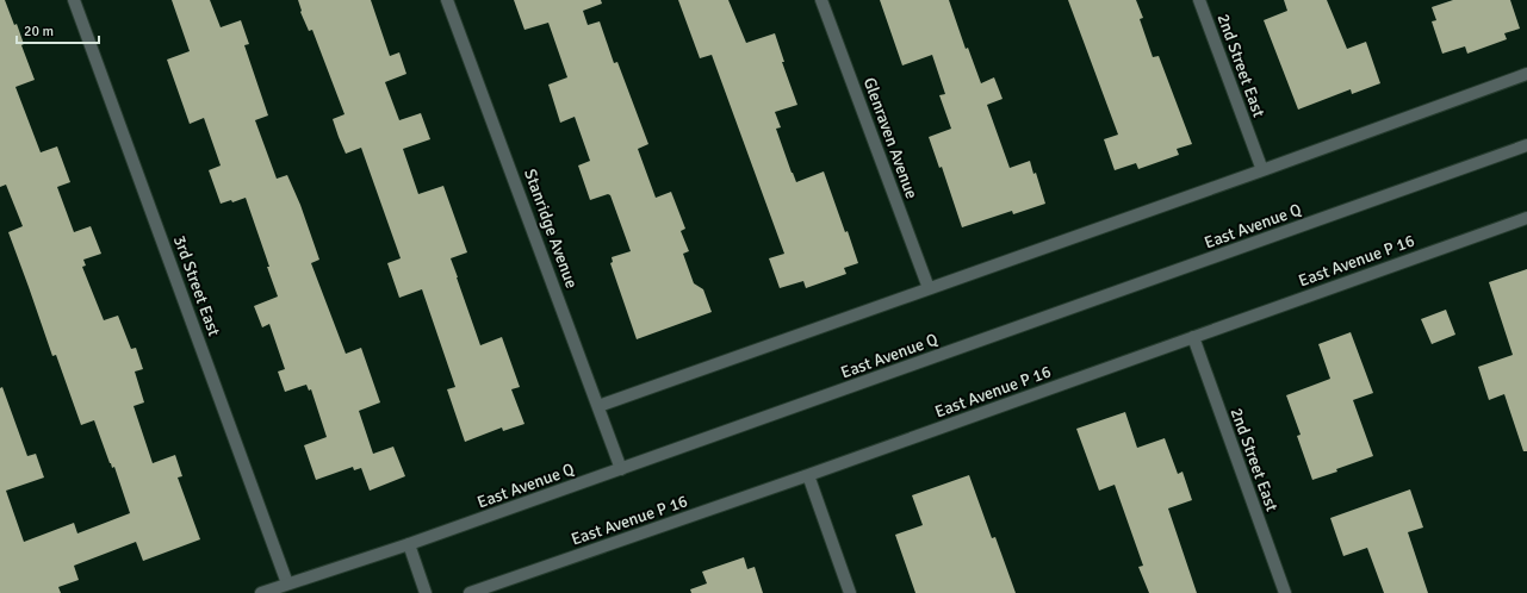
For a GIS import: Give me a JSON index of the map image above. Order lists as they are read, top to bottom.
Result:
{
  "streets": {
    "street": [
      "2nd Street East",
      "Glenraven Avenue",
      "East Avenue Q",
      "Stanridge Avenue",
      "East Avenue P 16",
      "3rd Street East"
    ]
  },
  "crossings": [
    ["2nd Street East", "East Avenue P 16"],
    ["East Avenue Q", "Stanridge Avenue"],
    ["East Avenue Q", "3rd Street East"]
  ],
  "scale_bar": "20 m"
}
